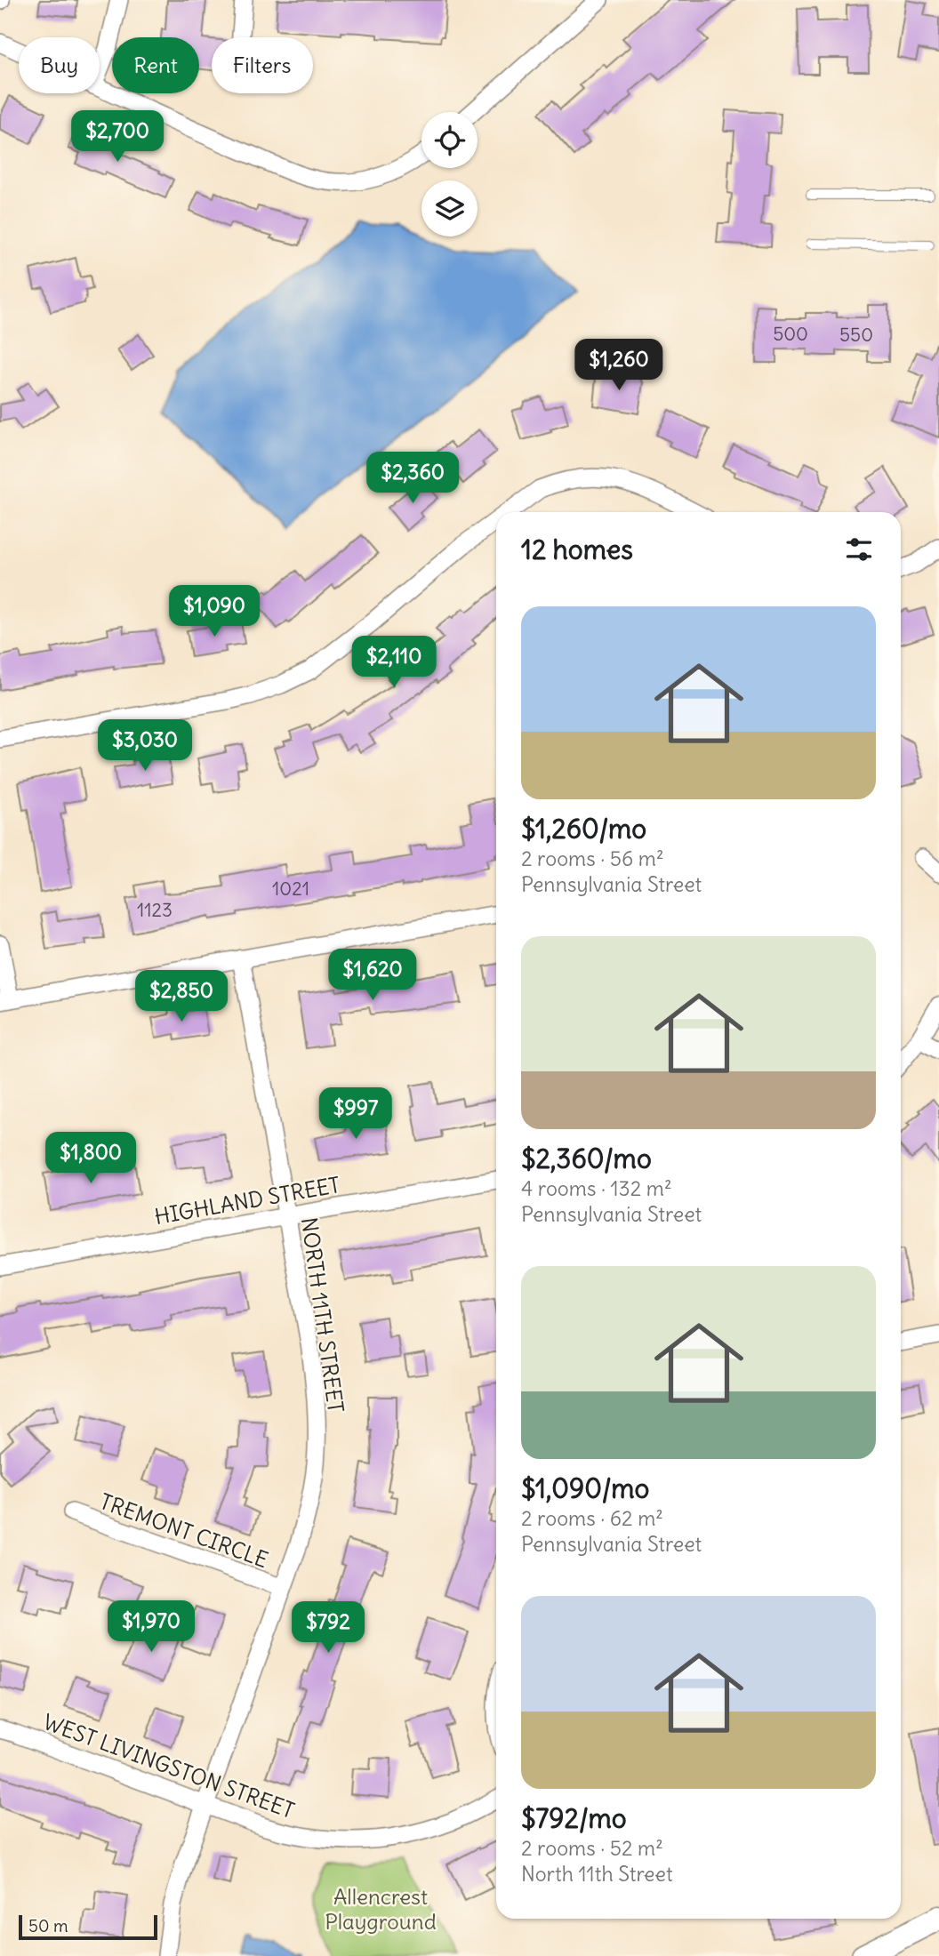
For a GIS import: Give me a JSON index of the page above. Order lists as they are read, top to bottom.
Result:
{
  "streets": {
    "street": [
      "HIGHLAND STREET",
      "NORTH 11TH STREET",
      "TREMONT CIRCLE",
      "WEST LIVINGSTON STREET"
    ]
  },
  "crossings": [
    ["HIGHLAND STREET", "NORTH 11TH STREET"],
    ["NORTH 11TH STREET", "TREMONT CIRCLE"],
    ["NORTH 11TH STREET", "WEST LIVINGSTON STREET"]
  ],
  "parks": ["Allencrest Playground"],
  "house_numbers": [
    "500",
    "550",
    "1021",
    "1123"
  ],
  "scale_bar": "50 m",
  "page": {
    "chip": ["Buy", "Rent", "Filters"],
    "price": [
      "$2,700",
      "$1,260",
      "$2,360",
      "$1,090",
      "$2,110",
      "$3,030",
      "$1,620",
      "$2,850",
      "$997",
      "$1,800",
      "$1,970",
      "$792"
    ],
    "heading": "12 homes",
    "list": [
      {
        "name": "$1,260/mo",
        "note": "2 rooms · 56 m² · Pennsylvania Street"
      },
      {
        "name": "$2,360/mo",
        "note": "4 rooms · 132 m² · Pennsylvania Street"
      },
      {
        "name": "$1,090/mo",
        "note": "2 rooms · 62 m² · Pennsylvania Street"
      },
      {
        "name": "$792/mo",
        "note": "2 rooms · 52 m² · North 11th Street"
      }
    ],
    "scale": "50 m"
  }
}
